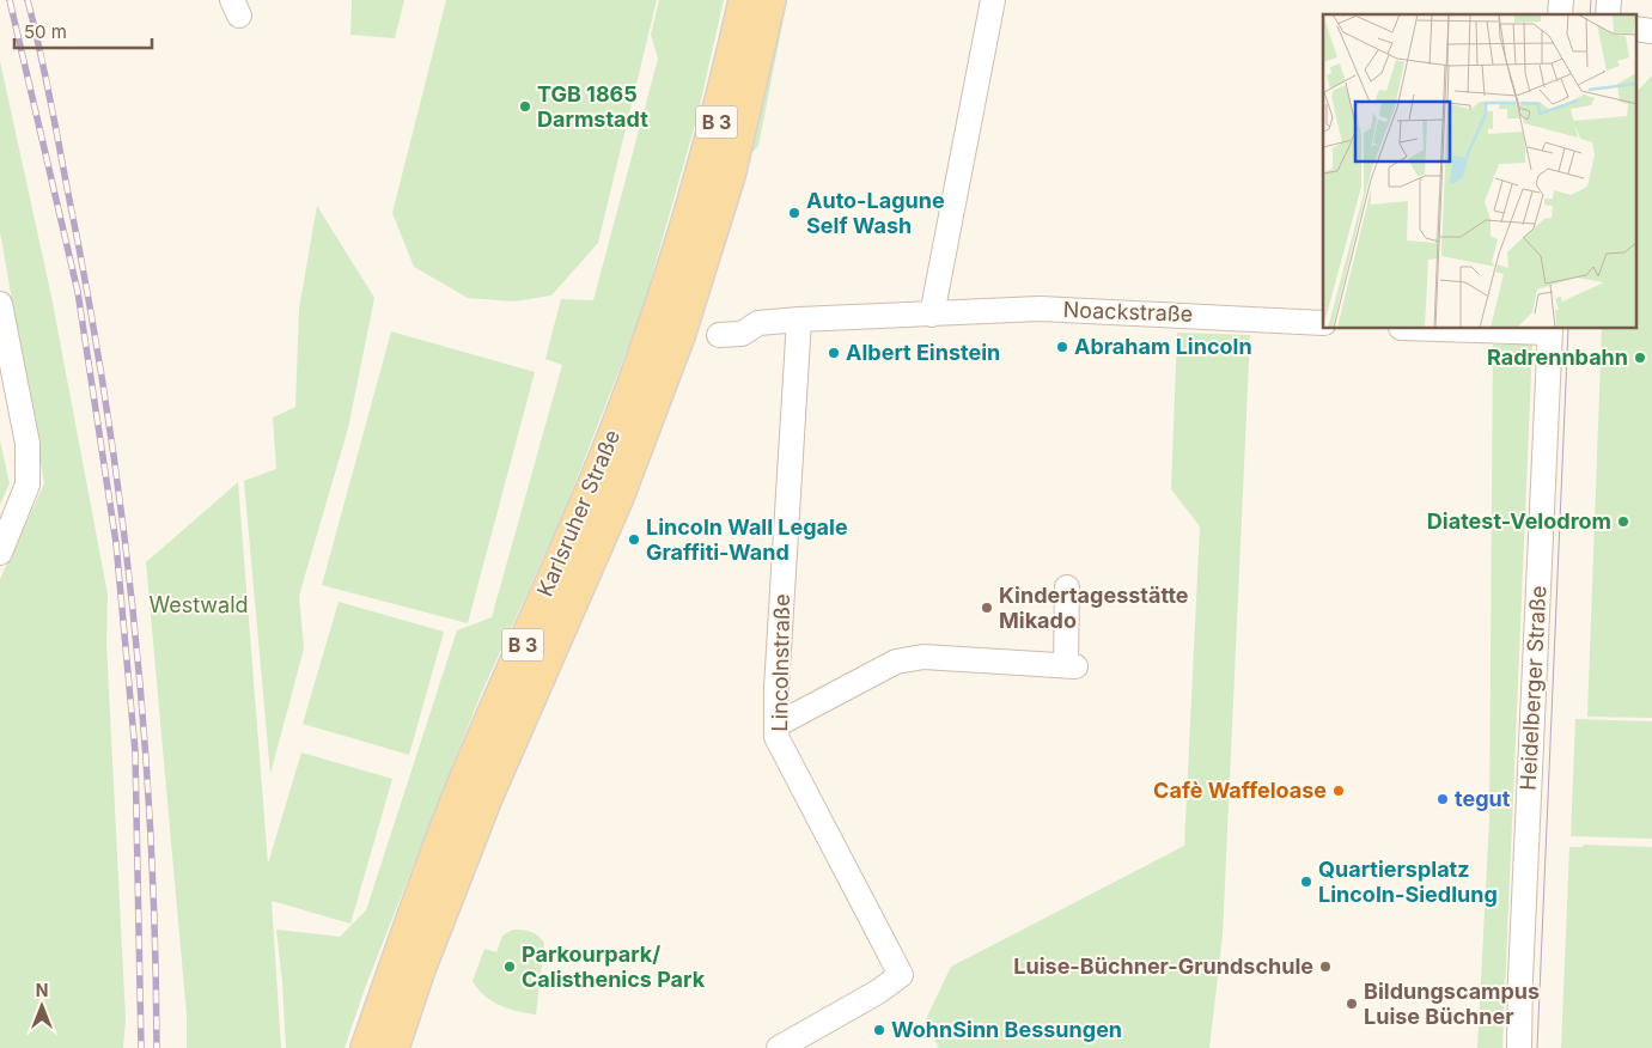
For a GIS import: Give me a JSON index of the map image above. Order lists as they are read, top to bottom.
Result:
{
  "streets": {
    "main road": ["B 3", "Karlsruher Straße"],
    "street": ["Noackstraße", "Lincolnstraße", "Heidelberger Straße"]
  },
  "crossings": [
    ["Noackstraße", "Lincolnstraße"]
  ],
  "parks": ["Westwald"],
  "places": [
    "TGB 1865 Darmstadt",
    "Auto-Lagune Self Wash",
    "Abraham Lincoln",
    "Albert Einstein",
    "Radrennbahn",
    "Diatest-Velodrom",
    "Lincoln Wall Legale Graffiti-Wand",
    "Kindertagesstätte Mikado",
    "Cafè Waffeloase",
    "tegut",
    "Quartiersplatz Lincoln-Siedlung",
    "Parkourpark/ Calisthenics Park",
    "Luise-Büchner-Grundschule",
    "Bildungscampus Luise Büchner",
    "WohnSinn Bessungen"
  ],
  "scale_bar": "50 m",
  "north": "top"
}
